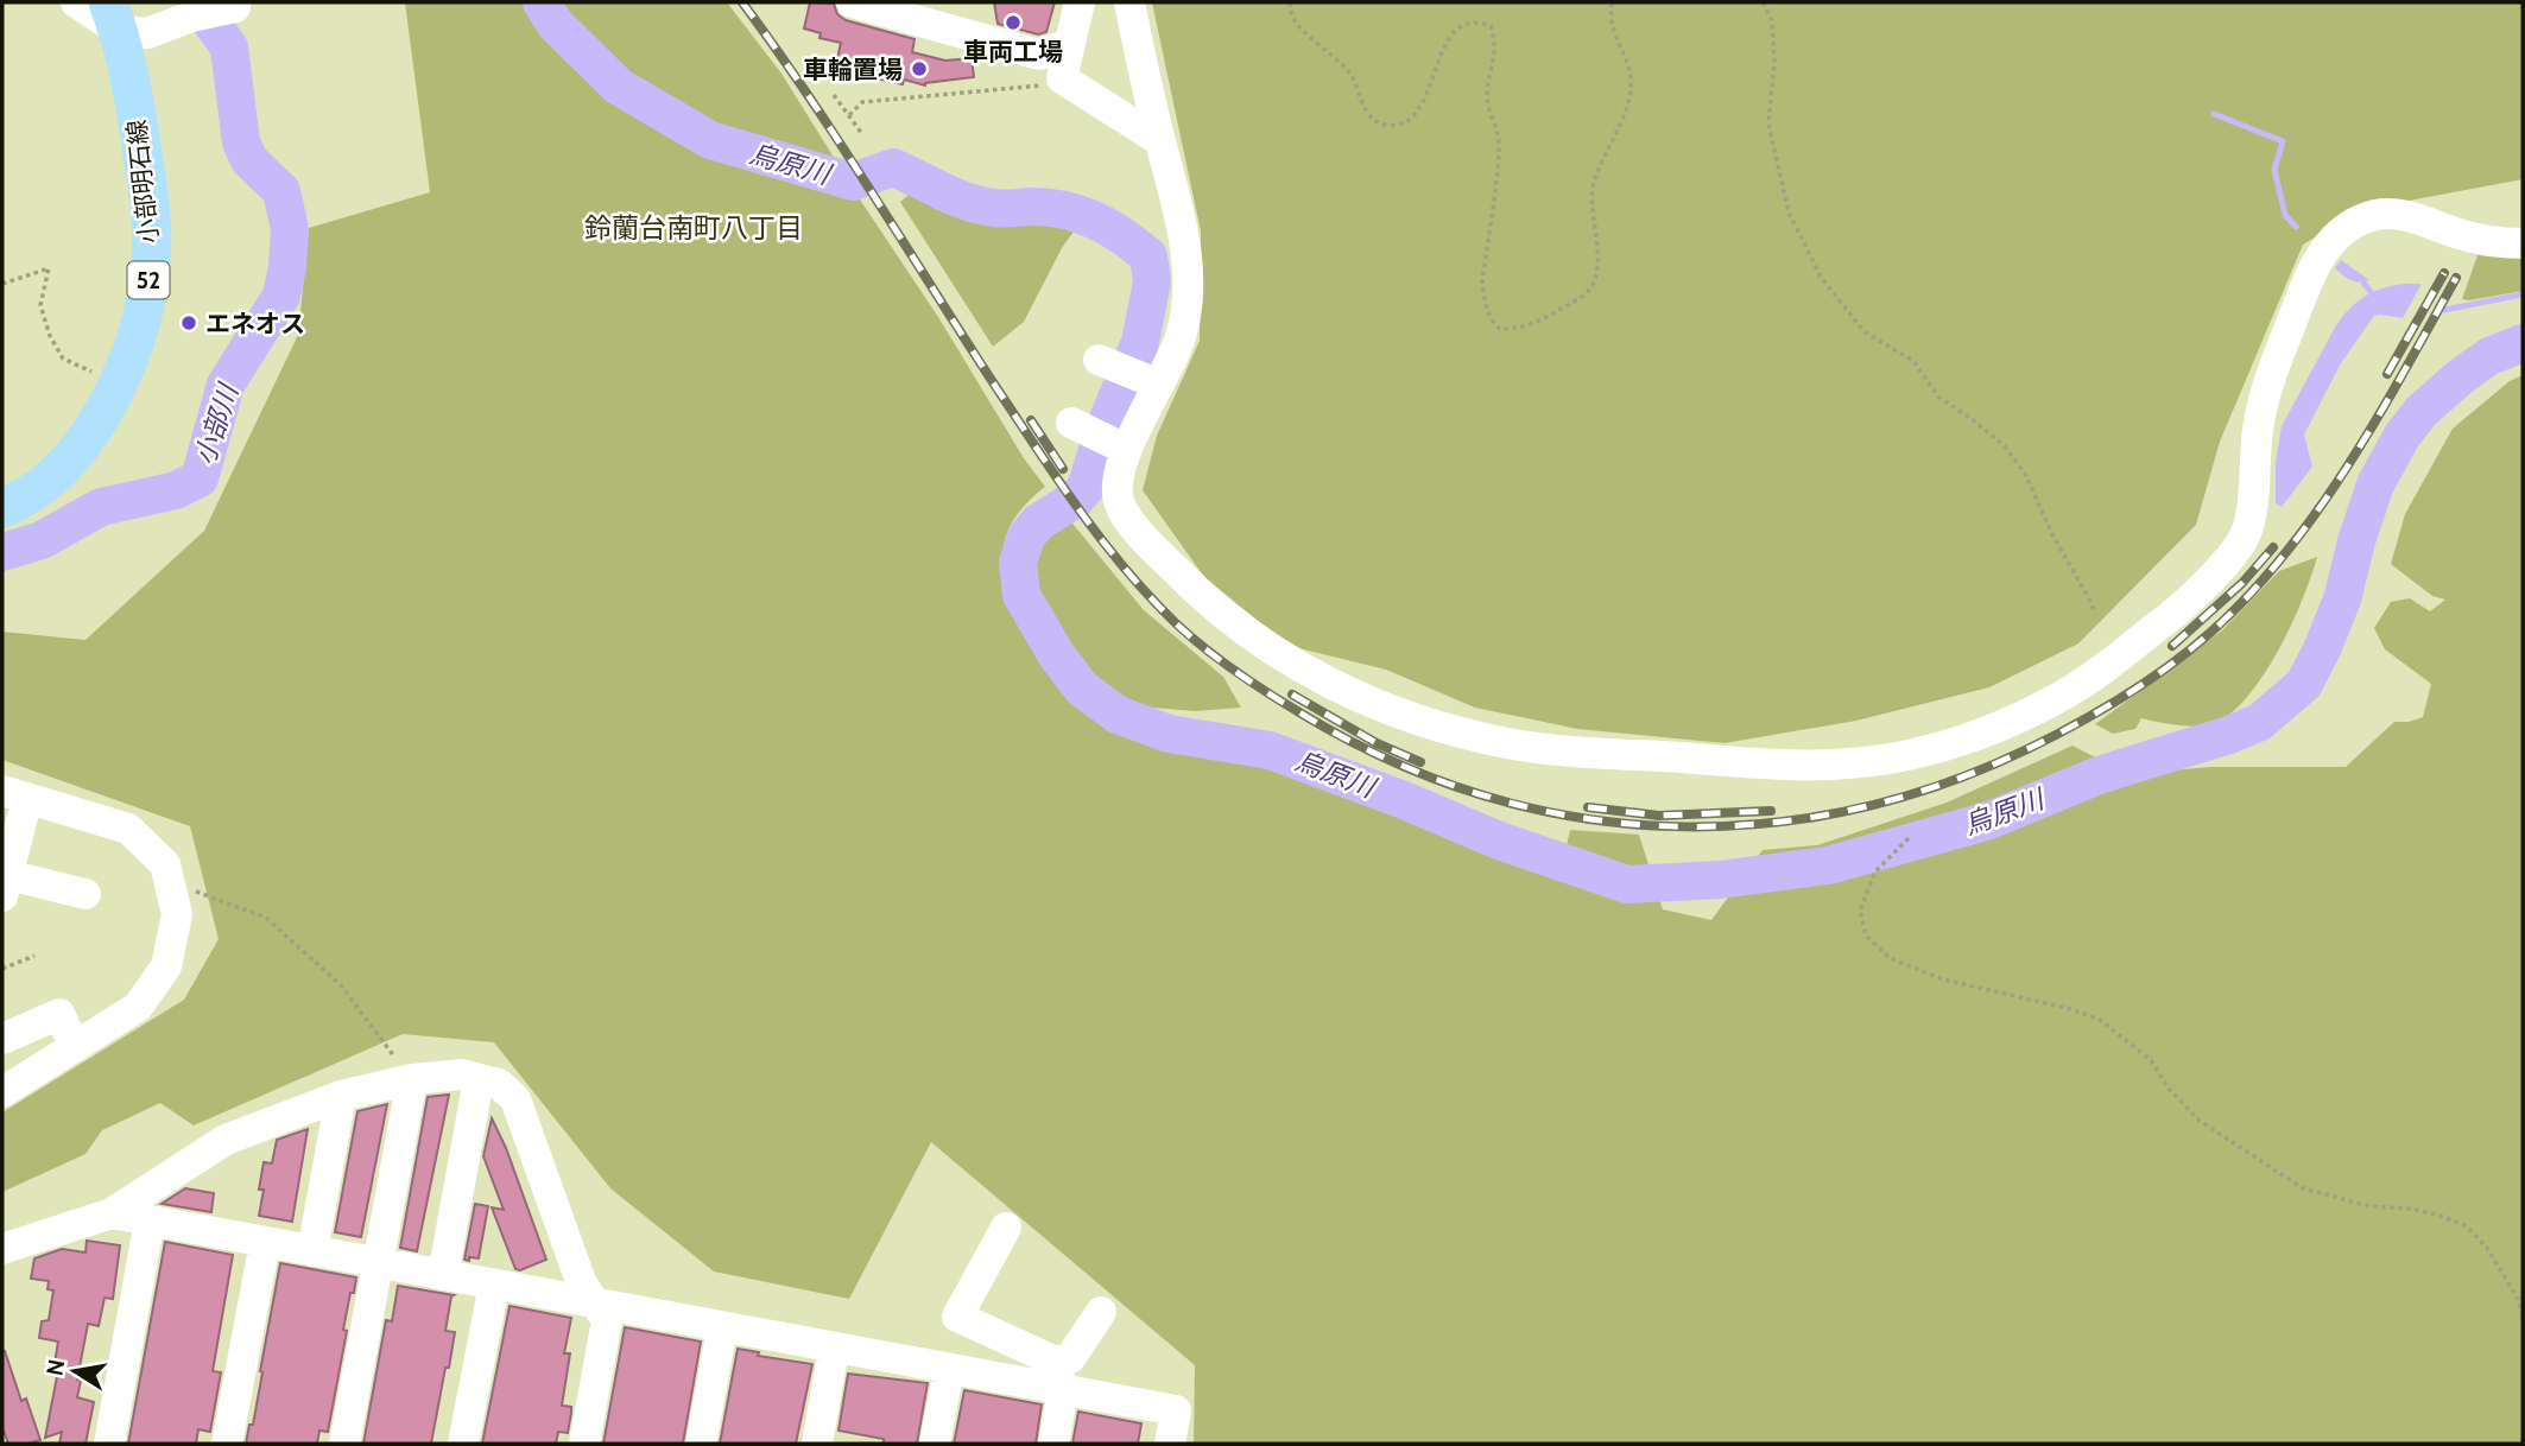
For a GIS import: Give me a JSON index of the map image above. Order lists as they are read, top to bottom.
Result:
{
  "streets": {
    "main road": ["小部明石線", "52"]
  },
  "districts": ["鈴蘭台南町八丁目"],
  "water": ["烏原川", "小部川"],
  "places": ["車両工場", "車輪置場", "エネオス"],
  "north": "left"
}
